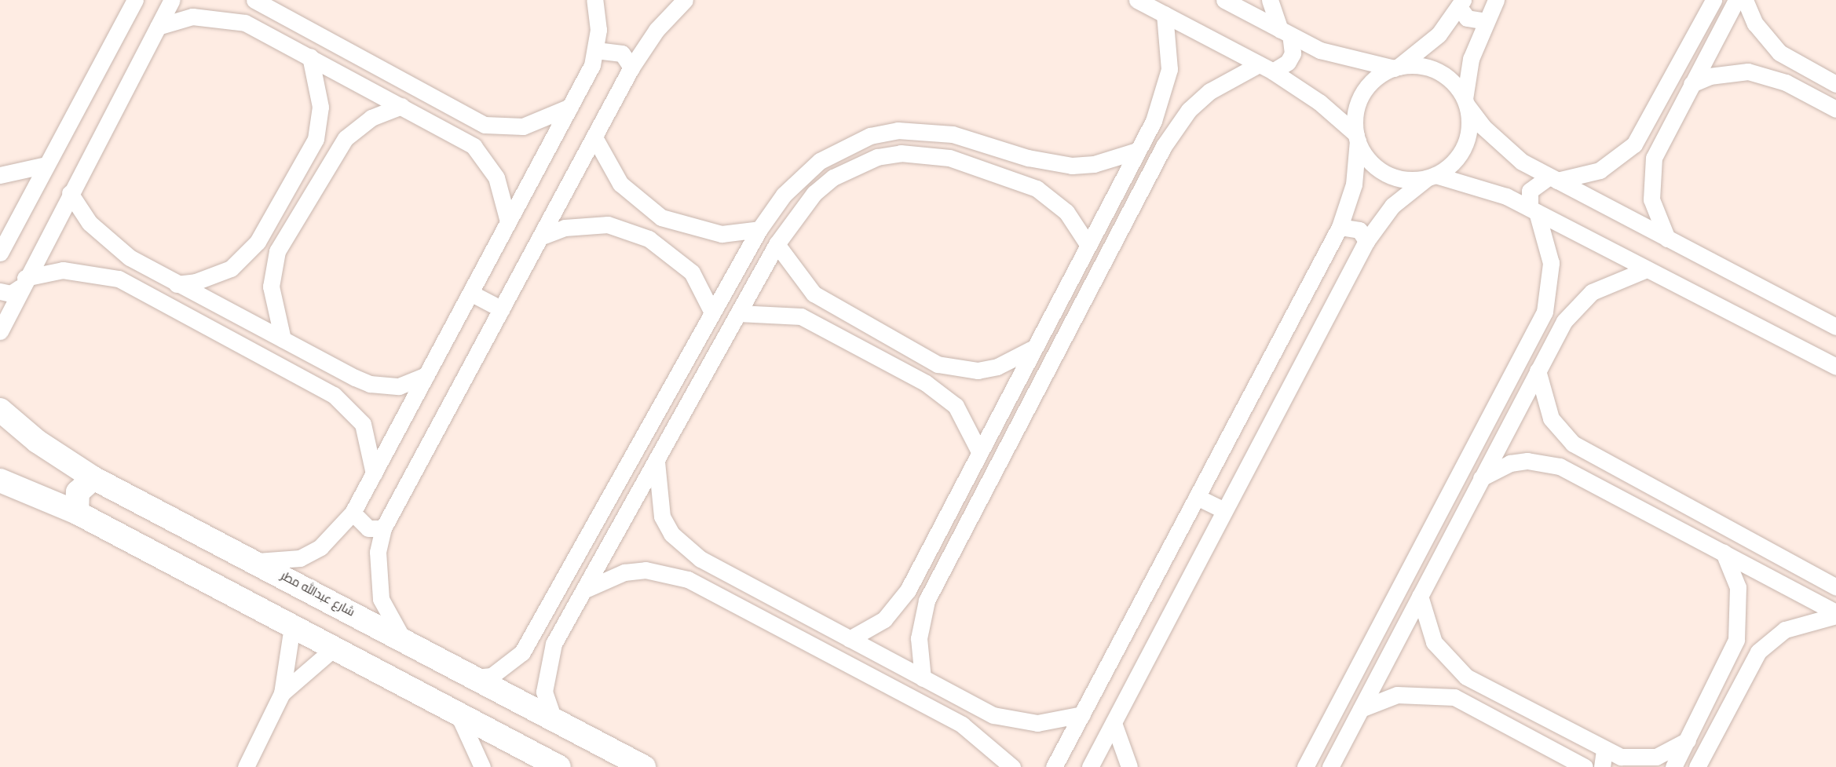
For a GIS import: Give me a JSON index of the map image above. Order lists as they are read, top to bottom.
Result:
{
  "streets": {
    "street": ["شارع عبدالله مطر"]
  }
}
